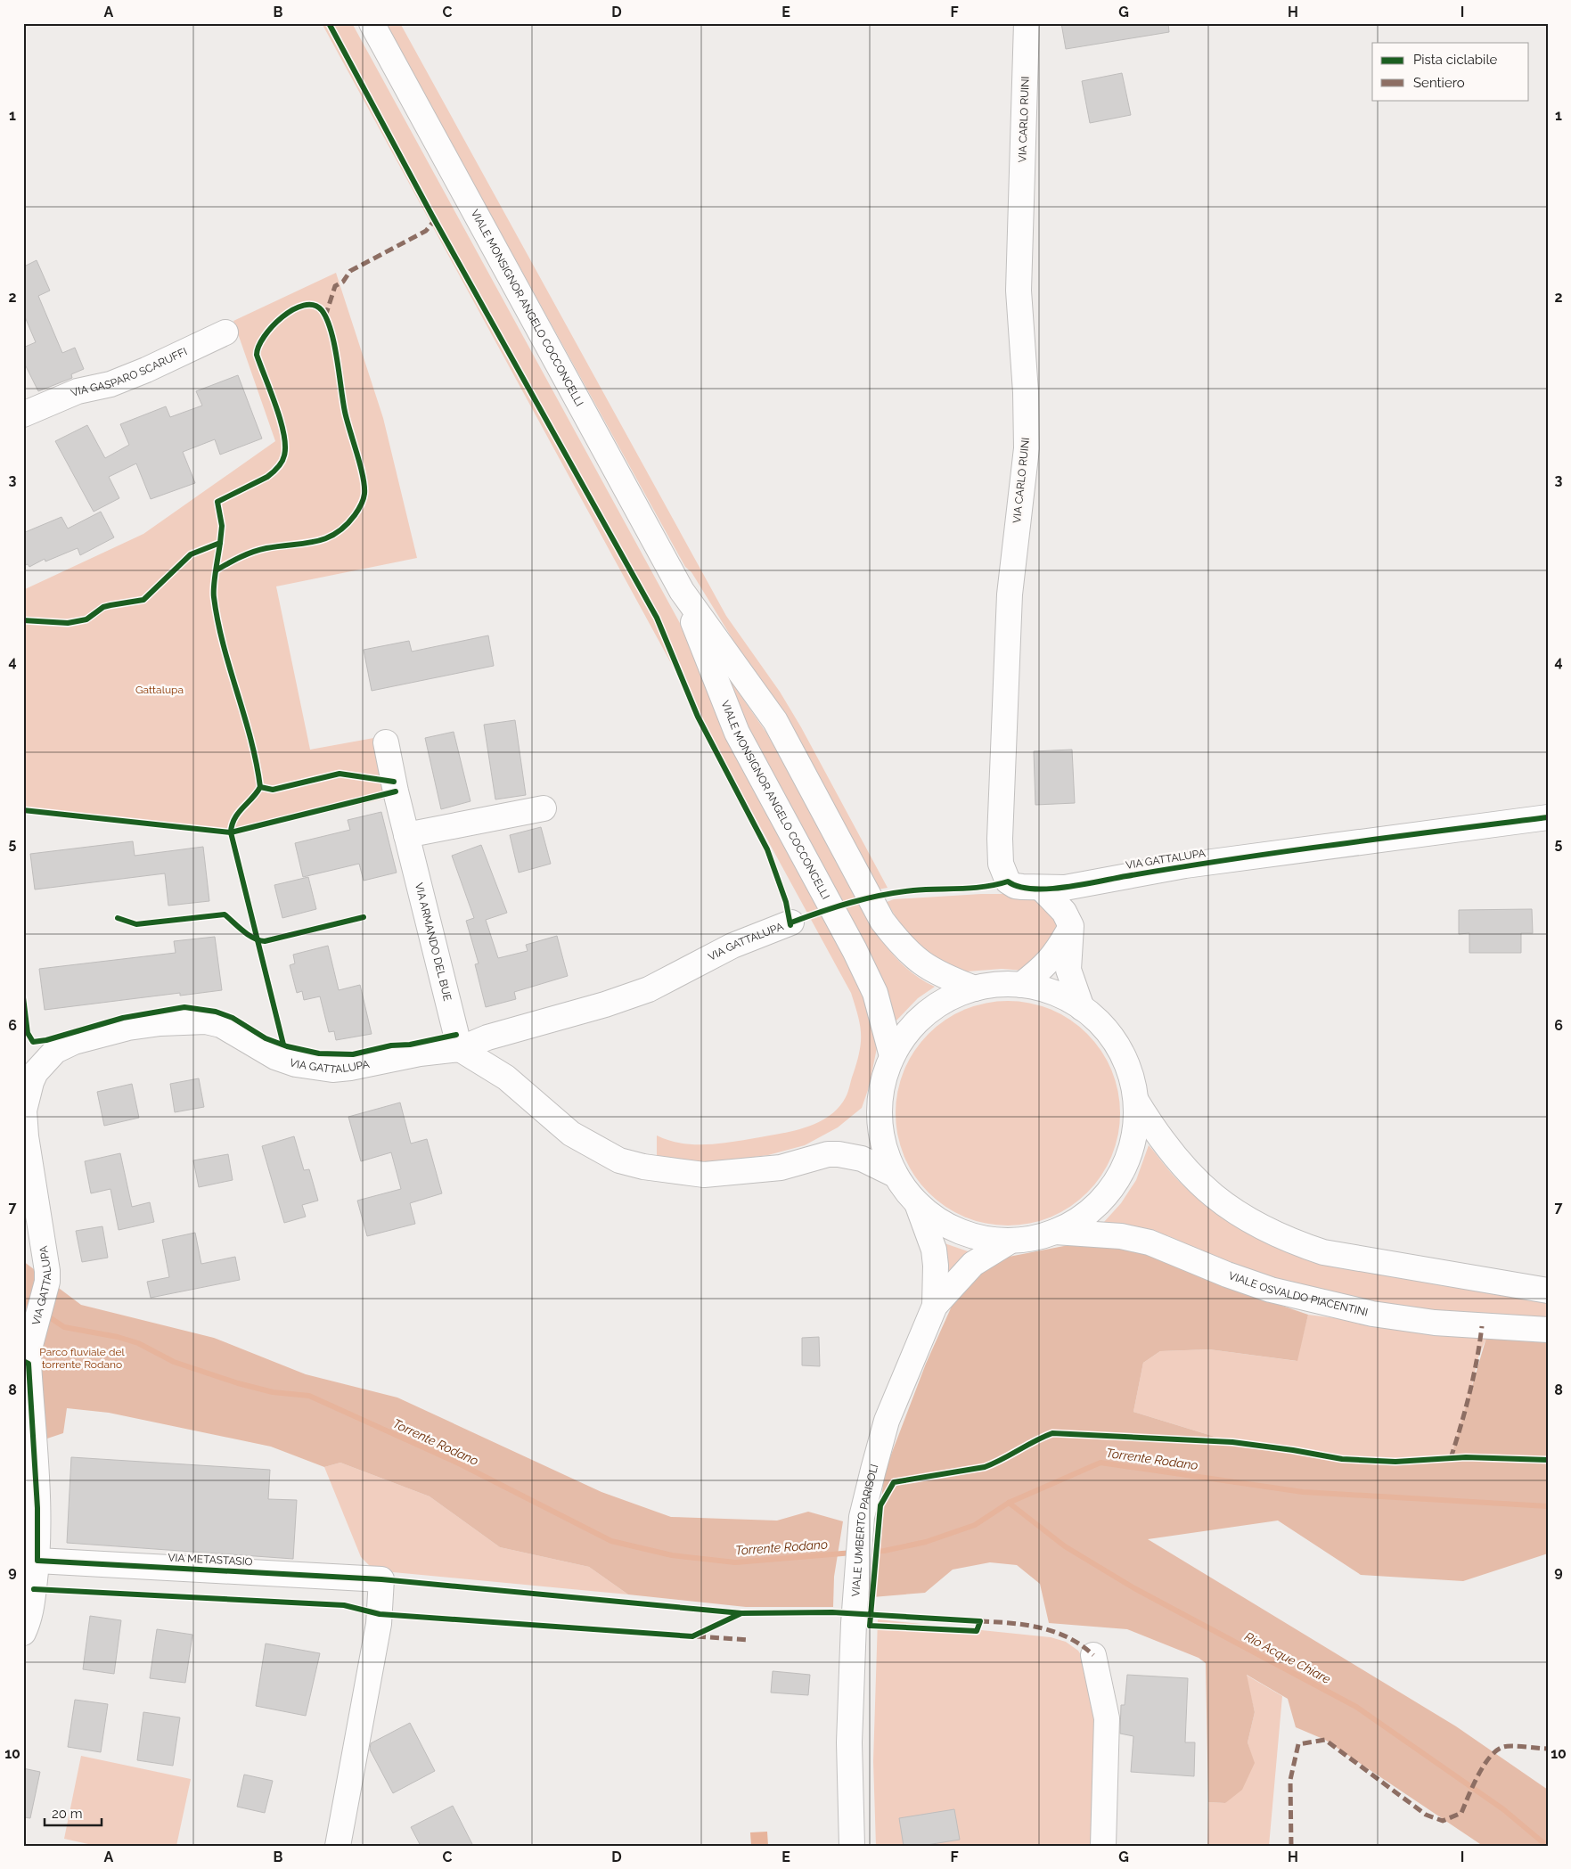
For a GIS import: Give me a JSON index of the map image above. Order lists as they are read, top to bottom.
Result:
{
  "streets": {
    "street": [
      "VIA CARLO RUINI",
      "VIALE MONSIGNOR ANGELO COCCONCELLI",
      "VIA GASPARO SCARUFFI",
      "VIA GATTALUPA",
      "VIA ARMANDO DEL BUE",
      "VIALE OSVALDO PIACENTINI",
      "VIALE UMBERTO PARISOLI",
      "VIA METASTASIO"
    ]
  },
  "crossings": [
    ["VIA CARLO RUINI", "VIA GATTALUPA"],
    ["VIA GATTALUPA", "VIA ARMANDO DEL BUE"],
    ["VIA GATTALUPA", "VIA METASTASIO"]
  ],
  "water": ["Torrente Rodano", "Rio Acque Chiare"],
  "parks": ["Gattalupa", "Parco fluviale del torrente Rodano"],
  "legend": ["Pista ciclabile", "Sentiero"],
  "scale_bar": "20 m",
  "grid": {
    "columns": [
      "A",
      "B",
      "C",
      "D",
      "E",
      "F",
      "G",
      "H",
      "I"
    ],
    "rows": [
      "1",
      "2",
      "3",
      "4",
      "5",
      "6",
      "7",
      "8",
      "9",
      "10"
    ]
  }
}
